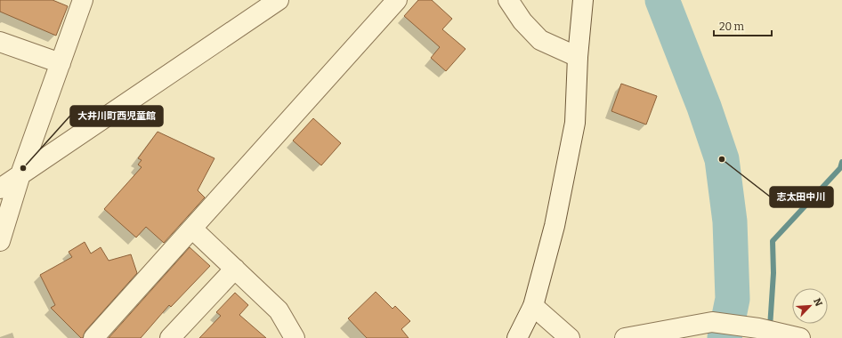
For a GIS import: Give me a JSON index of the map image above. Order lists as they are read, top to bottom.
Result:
{
  "places": ["志太田中川", "大井川町西児童館"],
  "scale_bar": "20 m",
  "north": "top right"
}
